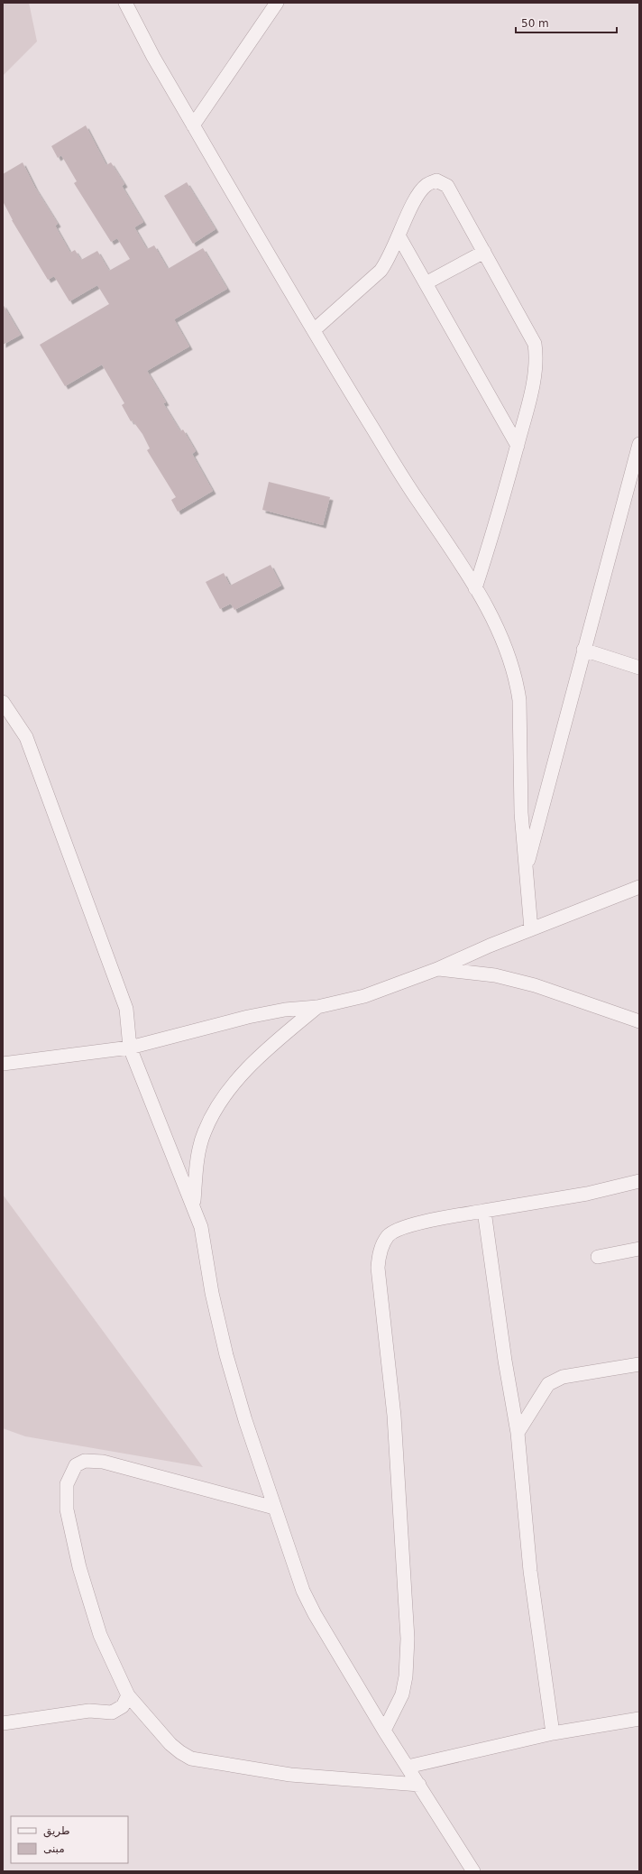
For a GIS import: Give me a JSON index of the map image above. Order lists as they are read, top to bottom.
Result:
{
  "legend": ["طريق", "مبنى"],
  "scale_bar": "50 m"
}
